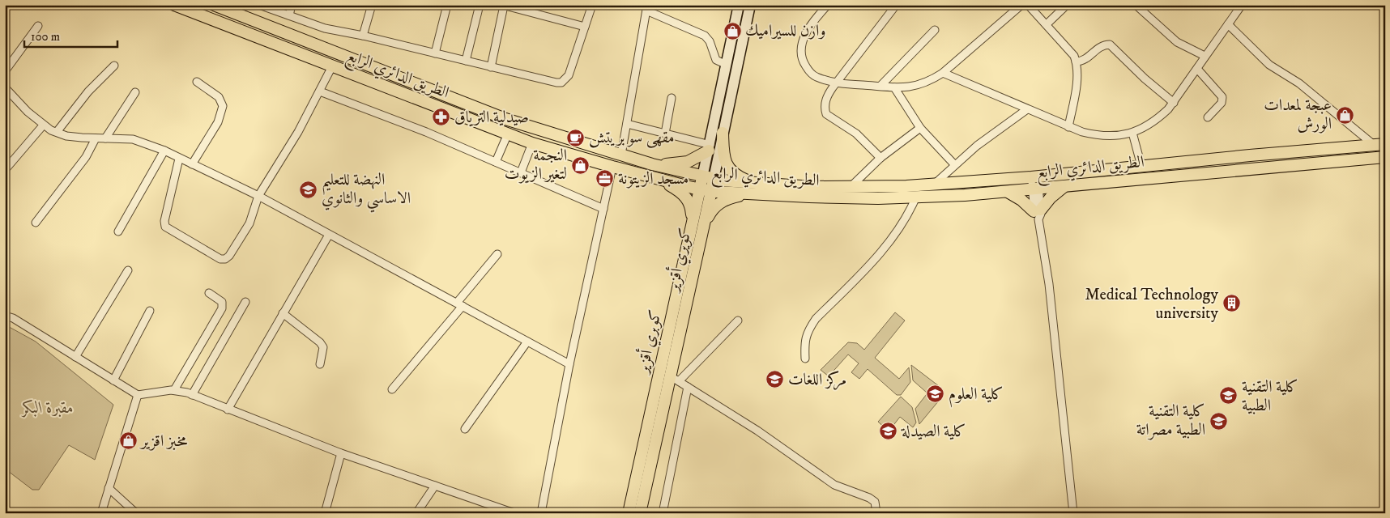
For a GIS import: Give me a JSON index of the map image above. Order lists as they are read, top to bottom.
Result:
{
  "streets": {
    "main road": ["الطريق الدائري الرابع", "كويري أقزير", "كوبري أقزير"]
  },
  "crossings": [
    ["الطريق الدائري الرابع", "كويري أقزير"],
    ["الطريق الدائري الرابع", "كوبري أقزير"]
  ],
  "parks": ["مقبرة البكر"],
  "places": {
    "shop": [
      "وازن للسيراميك",
      "عبجة لمعدات الورش",
      "النجمة لتغير الزيوت",
      "مخبز اقزير"
    ],
    "pharmacy": ["صيدلية الترياق"],
    "cafe": ["مقهى سو بريتش"],
    "office": ["مسجد الزيتونة"],
    "school or university": [
      "النهضة للتعليم الاساسي والثانوي",
      "مركز اللغات",
      "كلية العلوم",
      "كلية التقنية الطبية",
      "كلية التقنية الطبية مصراتة",
      "كلية الصيدلة"
    ],
    "building": ["Medical Technology university"]
  },
  "scale_bar": "100 m"
}
